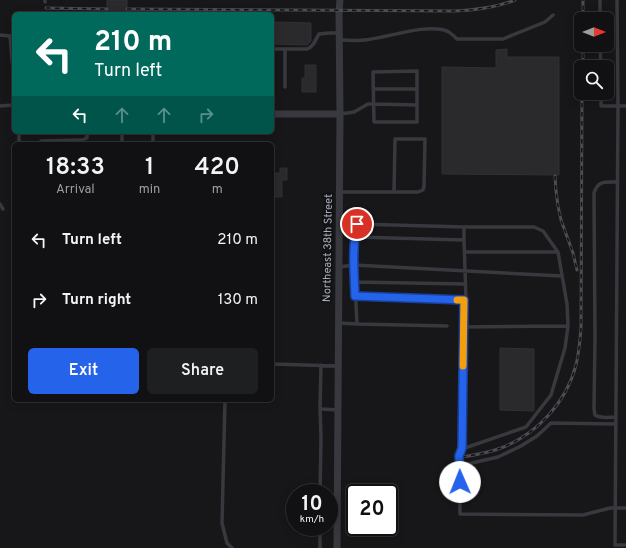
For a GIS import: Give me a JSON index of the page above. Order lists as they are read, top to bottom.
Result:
{
  "streets": {
    "street": ["Northeast 38th Street"]
  },
  "north": "right",
  "page": {
    "turn": ["210 m", "Turn left"],
    "eta": [
      "18:33",
      "Arrival",
      "1",
      "min",
      "420",
      "m"
    ],
    "list": [
      {
        "name": "Turn left",
        "value": "210 m"
      },
      {
        "name": "Turn right",
        "value": "130 m"
      }
    ],
    "buttons": ["Exit", "Share"],
    "speed": "10 km/h",
    "limit": "20"
  }
}
